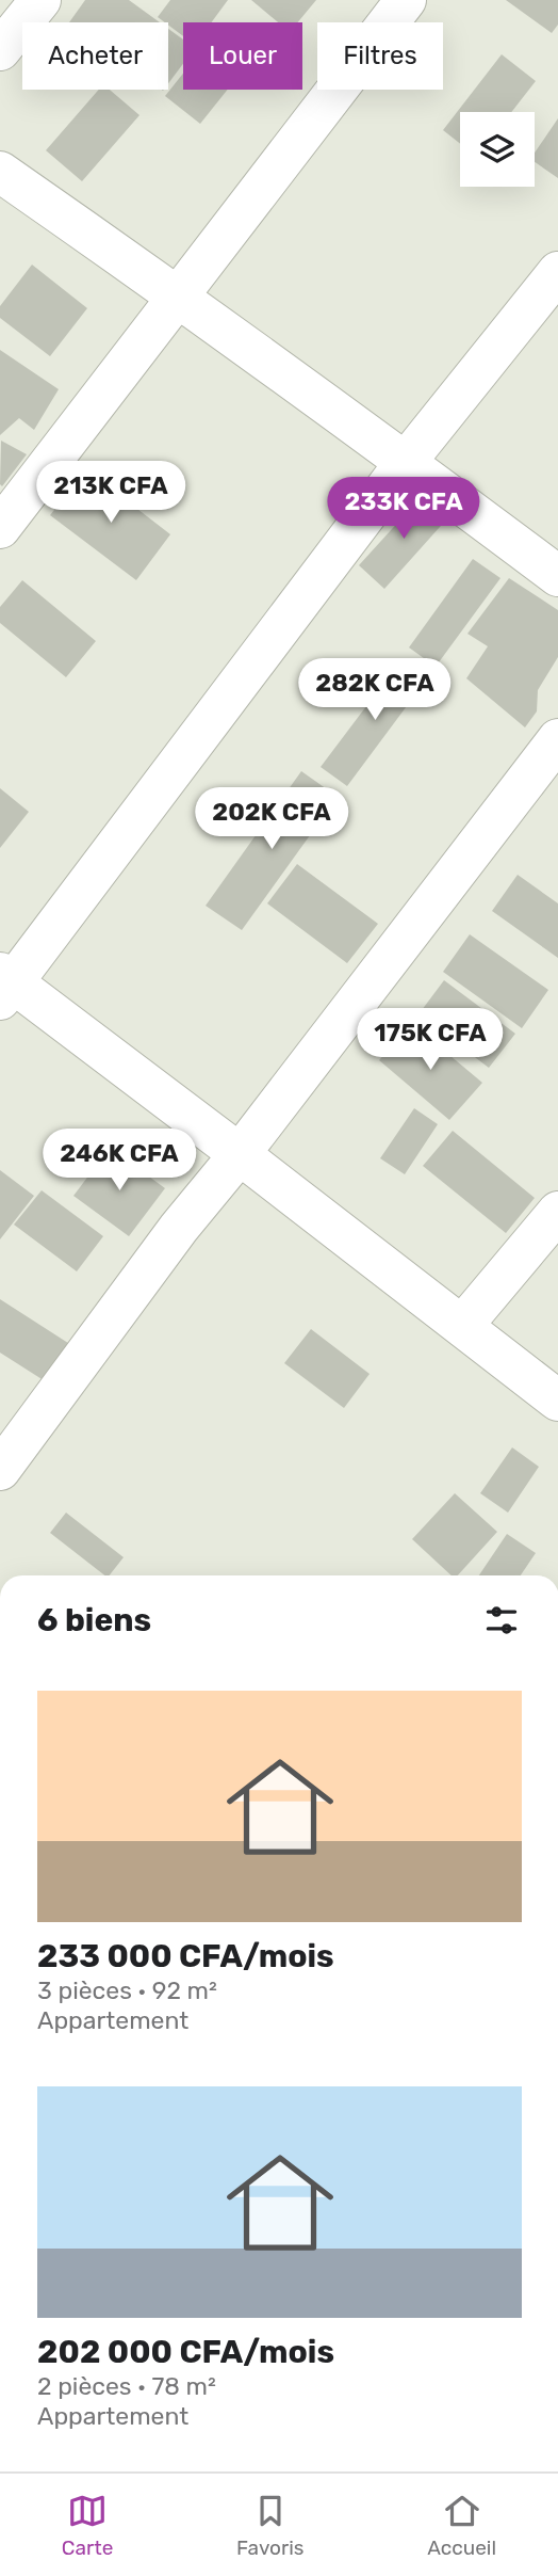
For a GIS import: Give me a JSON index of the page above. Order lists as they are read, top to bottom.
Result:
{
  "page": {
    "chip": ["Acheter", "Louer", "Filtres"],
    "price": [
      "213K CFA",
      "233K CFA",
      "282K CFA",
      "202K CFA",
      "175K CFA",
      "246K CFA"
    ],
    "heading": "6 biens",
    "list": [
      {
        "name": "233 000 CFA/mois",
        "note": "3 pièces · 92 m² · Appartement"
      },
      {
        "name": "202 000 CFA/mois",
        "note": "2 pièces · 78 m² · Appartement"
      }
    ],
    "tabs": ["Carte", "Favoris", "Accueil"]
  }
}
